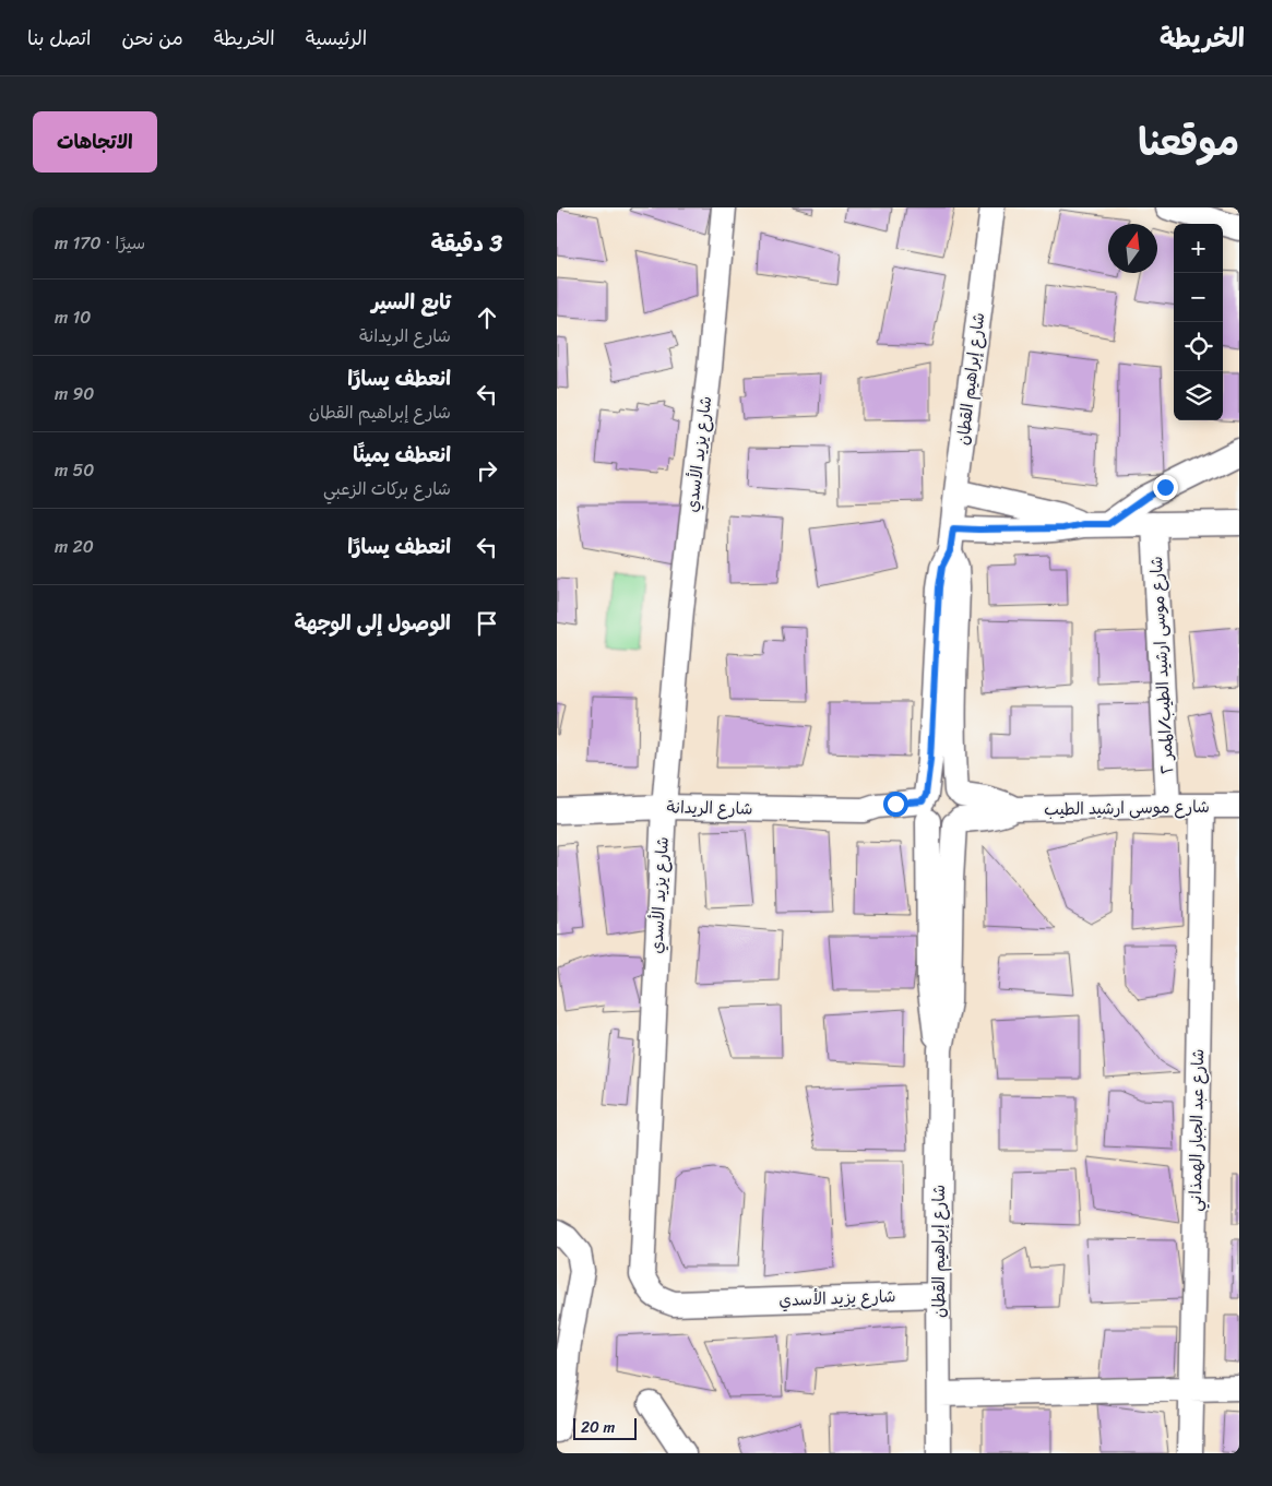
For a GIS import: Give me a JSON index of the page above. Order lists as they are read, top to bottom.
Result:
{
  "streets": {
    "street": [
      "شارع إبراهيم القطان",
      "شارع يزيد الأسدي",
      "شارع موسى ارشيد الطيب/الممر ٢",
      "شارع الريدانة",
      "شارع موسى ارشيد الطيب",
      "شارع عبد الجبار الهمذاني"
    ]
  },
  "crossings": [
    ["شارع إبراهيم القطان", "شارع يزيد الأسدي"],
    ["شارع إبراهيم القطان", "شارع الريدانة"],
    ["شارع إبراهيم القطان", "شارع موسى ارشيد الطيب"],
    ["شارع يزيد الأسدي", "شارع الريدانة"],
    ["شارع موسى ارشيد الطيب/الممر ٢", "شارع موسى ارشيد الطيب"],
    ["شارع الريدانة", "شارع موسى ارشيد الطيب"],
    ["شارع موسى ارشيد الطيب", "شارع عبد الجبار الهمذاني"]
  ],
  "scale_bar": "20 m",
  "north": "top",
  "page": {
    "header": "الخريطة",
    "nav": [
      "الرئيسية",
      "الخريطة",
      "من نحن",
      "اتصل بنا"
    ],
    "title": "موقعنا",
    "buttons": "الاتجاهات",
    "heading": ["3 دقيقة", "سيرًا · 170 m"],
    "map_buttons": ["+", "−"],
    "list": [
      ["تابع السير", "شارع الريدانة", "10 m"],
      ["انعطف يسارًا", "شارع إبراهيم القطان", "90 m"],
      ["انعطف يمينًا", "شارع بركات الزعبي", "50 m"],
      ["انعطف يسارًا", "20 m"],
      "الوصول إلى الوجهة"
    ],
    "scale": "20 m"
  }
}
